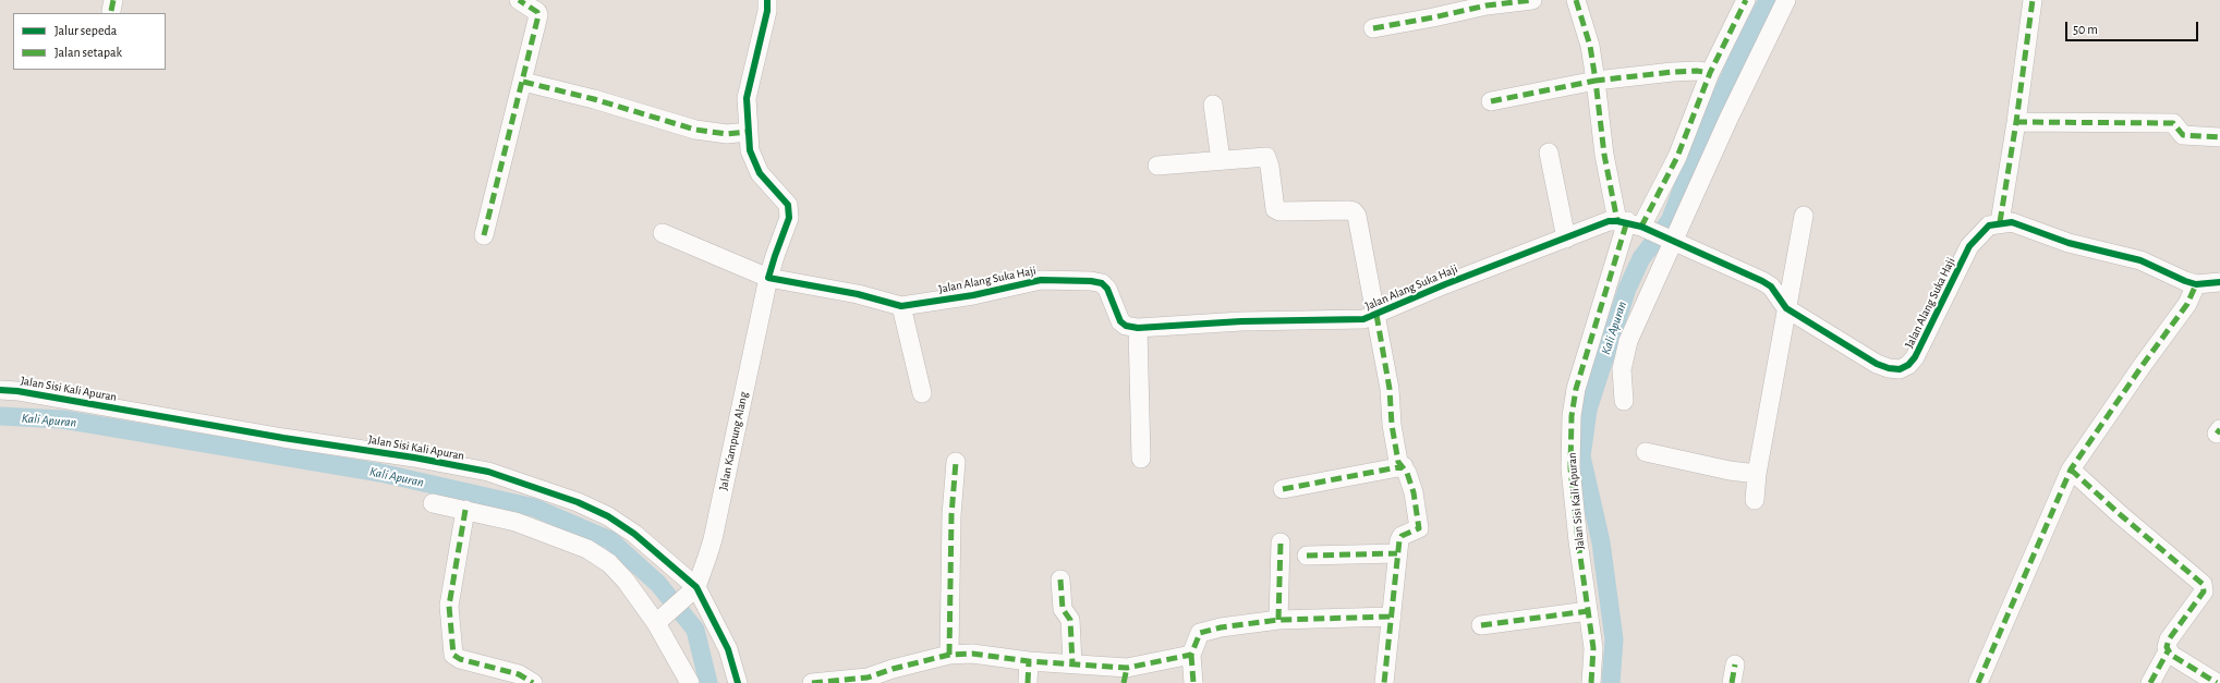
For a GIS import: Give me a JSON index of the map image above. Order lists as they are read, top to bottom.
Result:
{
  "streets": {
    "street": ["Jalan Alang Suka Haji", "Jalan Sisi Kali Apuran", "Jalan Kampung Alang"]
  },
  "crossings": [
    ["Jalan Alang Suka Haji", "Jalan Sisi Kali Apuran"],
    ["Jalan Alang Suka Haji", "Jalan Kampung Alang"],
    ["Jalan Sisi Kali Apuran", "Jalan Kampung Alang"]
  ],
  "water": ["Kali Apuran"],
  "legend": ["Jalur sepeda", "Jalan setapak"],
  "scale_bar": "50 m"
}
